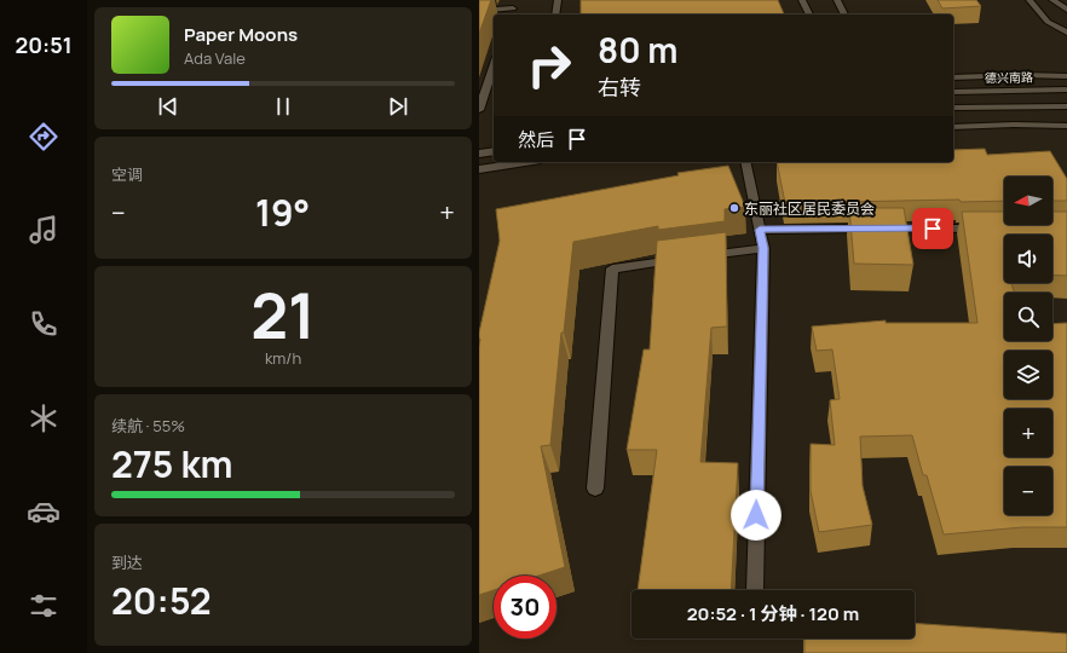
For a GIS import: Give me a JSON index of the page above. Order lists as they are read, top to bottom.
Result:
{
  "streets": {
    "street": ["德兴南路"]
  },
  "places": ["东丽社区居民委员会"],
  "north": "left",
  "page": {
    "tabs": "20:51",
    "turn": ["80 m", "右转"],
    "song": ["Paper Moons", "Ada Vale"],
    "then": "然后",
    "tile": [
      "空调",
      ["21", "km/h"],
      ["续航 · 55%", "275 km"],
      ["到达", "20:52"]
    ],
    "map_buttons": ["+", "−"],
    "heat": ["−", "19°", "+"],
    "limit": "30",
    "trip": "20:52 · 1 分钟 · 120 m"
  }
}
